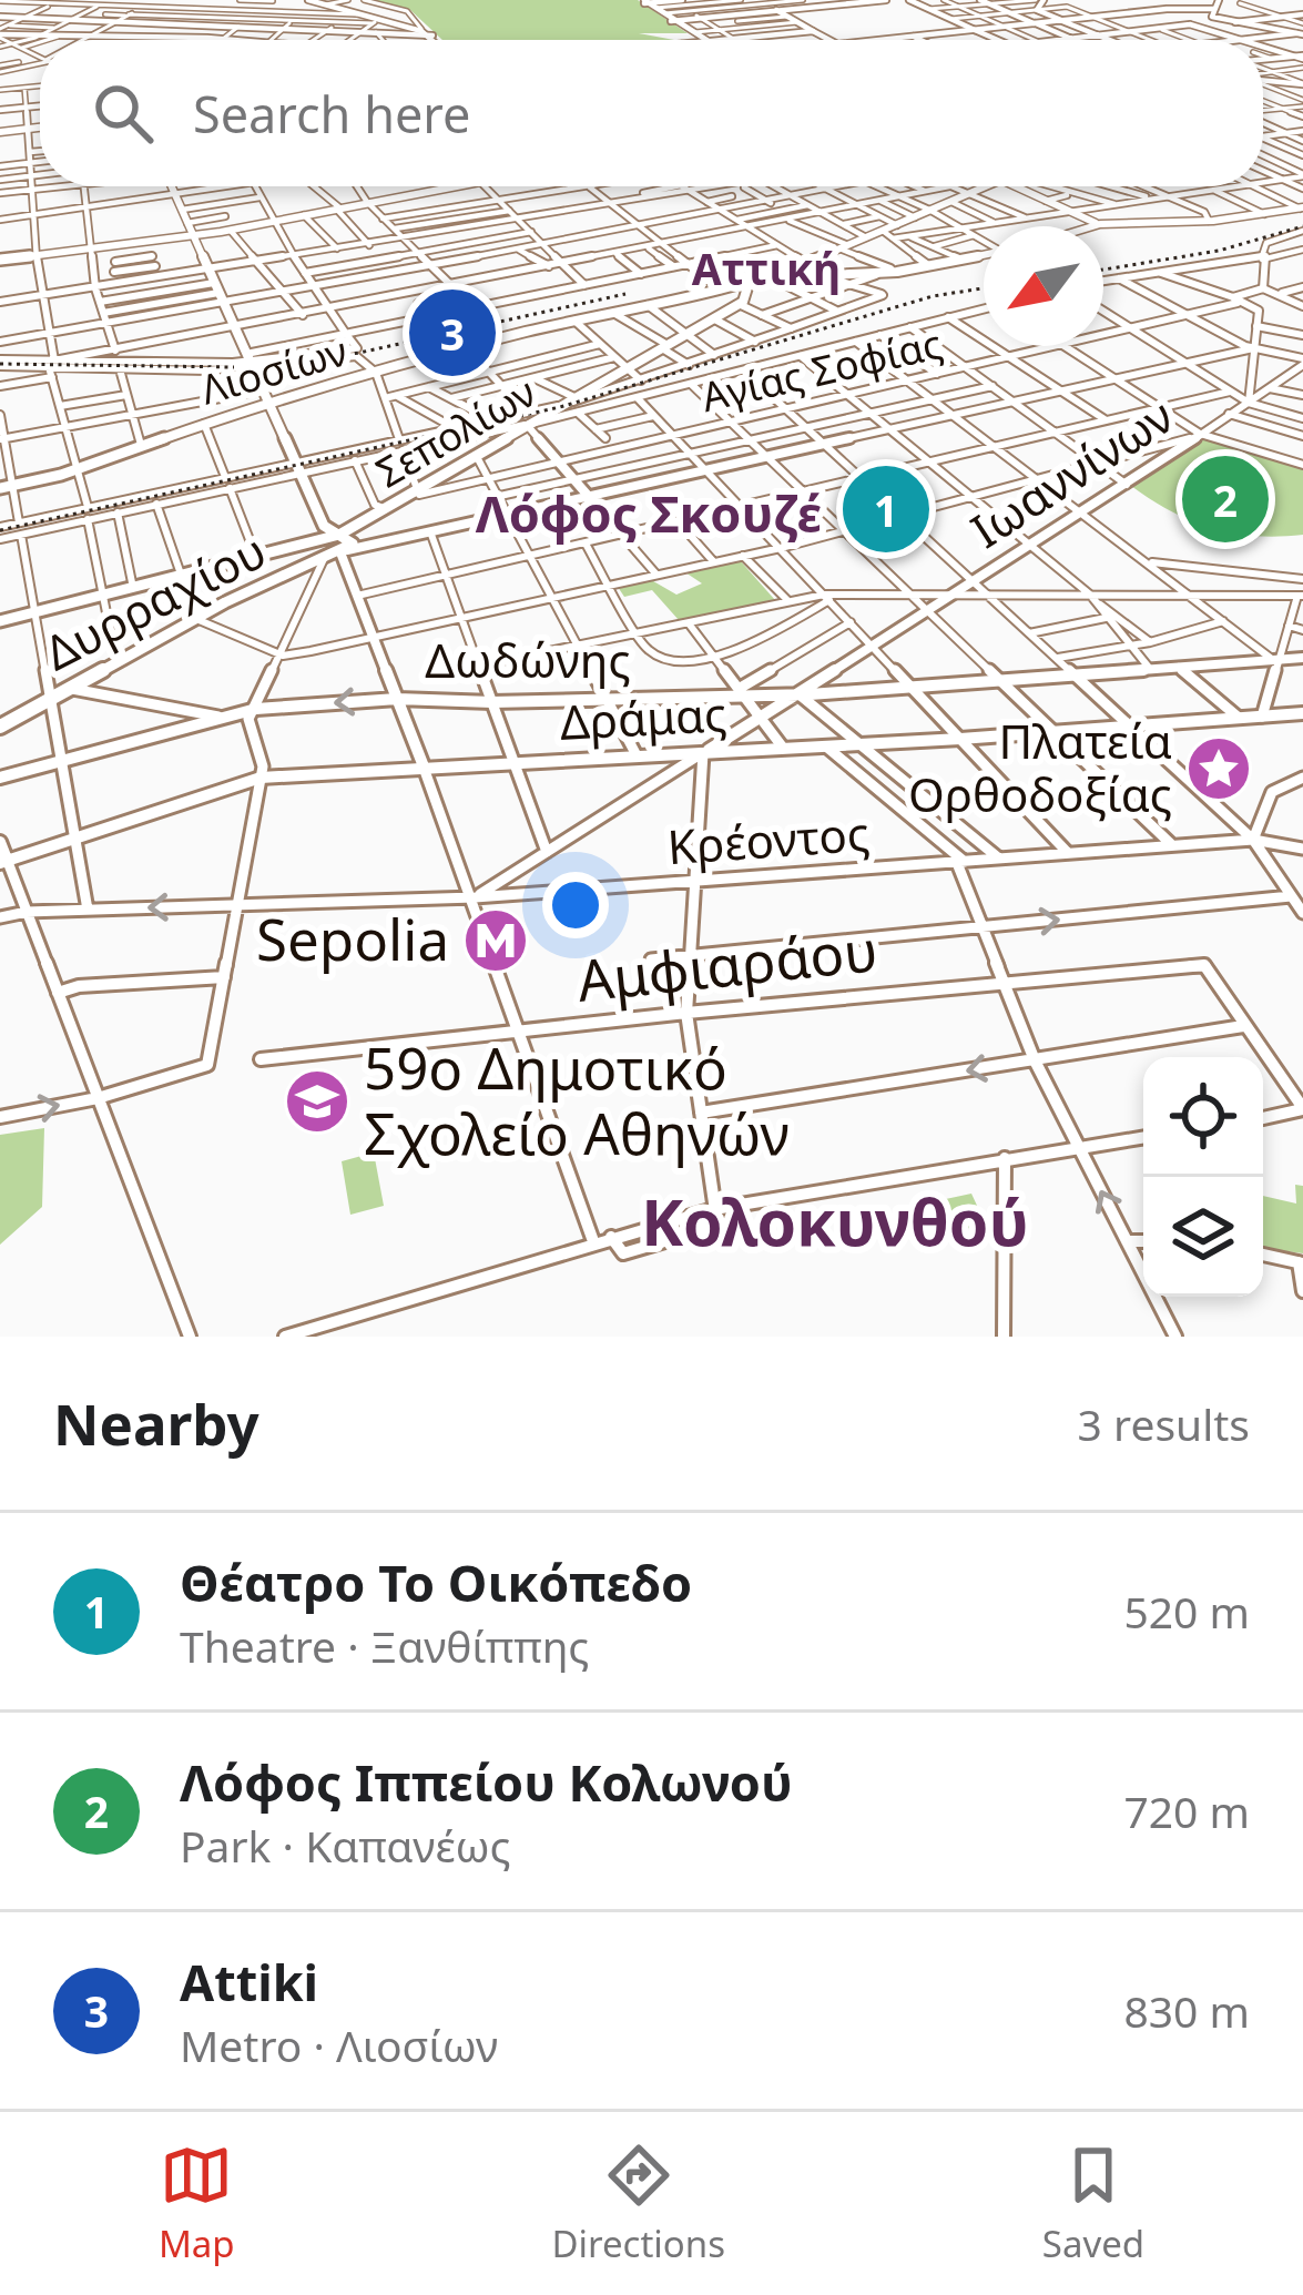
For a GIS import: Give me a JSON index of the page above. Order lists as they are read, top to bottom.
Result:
{
  "streets": {
    "main road": ["Λιοσίων", "Σεπολίων", "Δυρραχίου"],
    "street": [
      "Αγίας Σοφίας",
      "Ιωαννίνων",
      "Δωδώνης",
      "Δράμας",
      "Κρέοντος",
      "Αμφιαράου"
    ]
  },
  "crossings": [
    ["Αγίας Σοφίας", "Σεπολίων"],
    ["Ιωαννίνων", "Δωδώνης"],
    ["Ιωαννίνων", "Δράμας"],
    ["Ιωαννίνων", "Κρέοντος"]
  ],
  "districts": ["Αττική", "Λόφος Σκουζέ", "Κολοκυνθού"],
  "places": {
    "place": ["Πλατεία Ορθοδοξίας"],
    "metro station": ["Sepolia"],
    "school or university": ["59ο Δημοτικό Σχολείο Αθηνών"]
  },
  "north": "bottom left",
  "page": {
    "search": "Search here",
    "pins": ["3", "2", "1"],
    "heading": ["Nearby", "3 results"],
    "list": [
      {
        "mark": "1",
        "name": "Θέατρο Το Οικόπεδο",
        "note": "Theatre · Ξανθίππης",
        "value": "520 m"
      },
      {
        "mark": "2",
        "name": "Λόφος Ιππείου Κολωνού",
        "note": "Park · Καπανέως",
        "value": "720 m"
      },
      {
        "mark": "3",
        "name": "Attiki",
        "note": "Metro · Λιοσίων",
        "value": "830 m"
      }
    ],
    "nav": ["Map", "Directions", "Saved"]
  }
}
